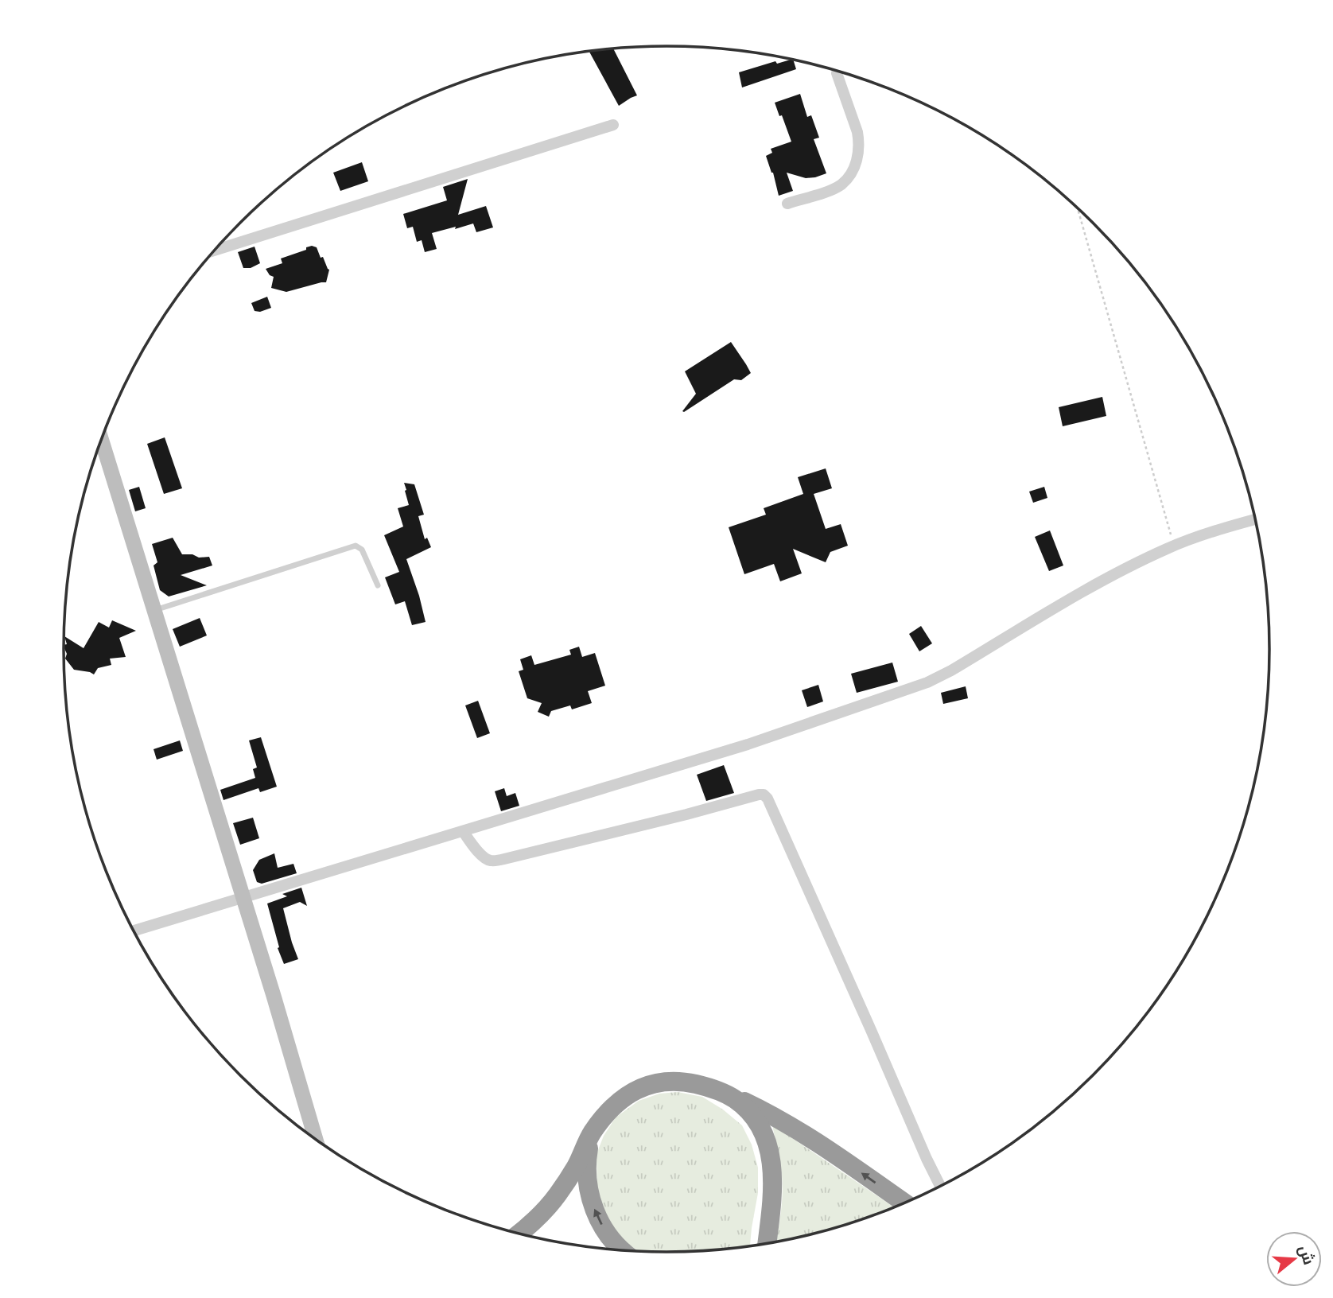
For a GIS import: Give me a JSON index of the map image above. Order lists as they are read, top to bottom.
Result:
{
  "north": "right"
}
